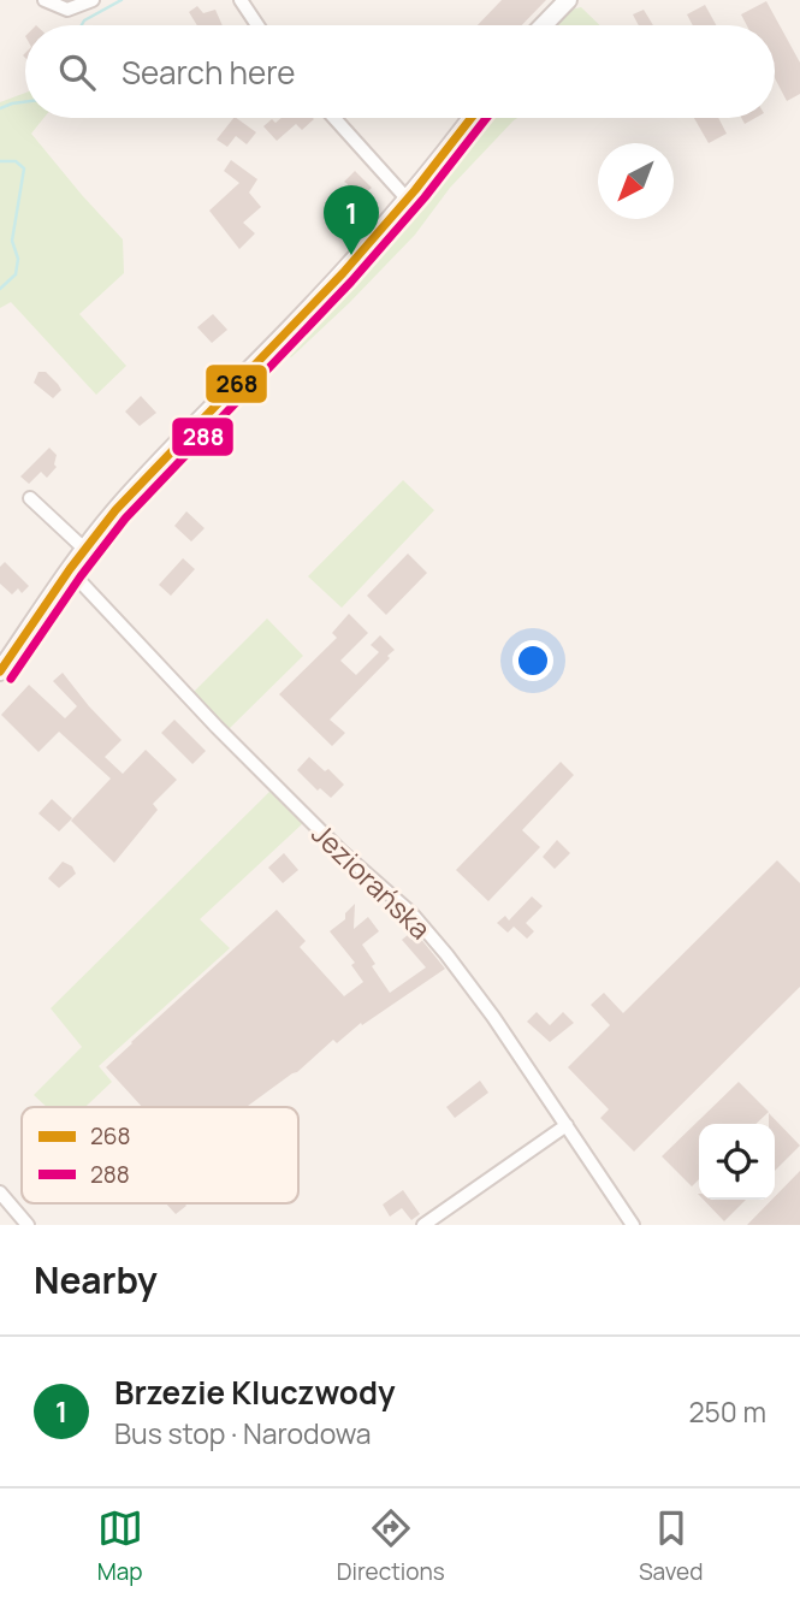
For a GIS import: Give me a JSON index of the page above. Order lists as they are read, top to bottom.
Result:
{
  "streets": {
    "street": ["Jeziorańska"]
  },
  "lines": ["transit line 268", "transit line 288"],
  "legend": ["268", "288"],
  "north": "bottom left",
  "page": {
    "search": "Search here",
    "pins": "1",
    "heading": "Nearby",
    "list": [
      {
        "mark": "1",
        "name": "Brzezie Kluczwody",
        "note": "Bus stop · Narodowa",
        "value": "250 m"
      }
    ],
    "nav": ["Map", "Directions", "Saved"]
  }
}
